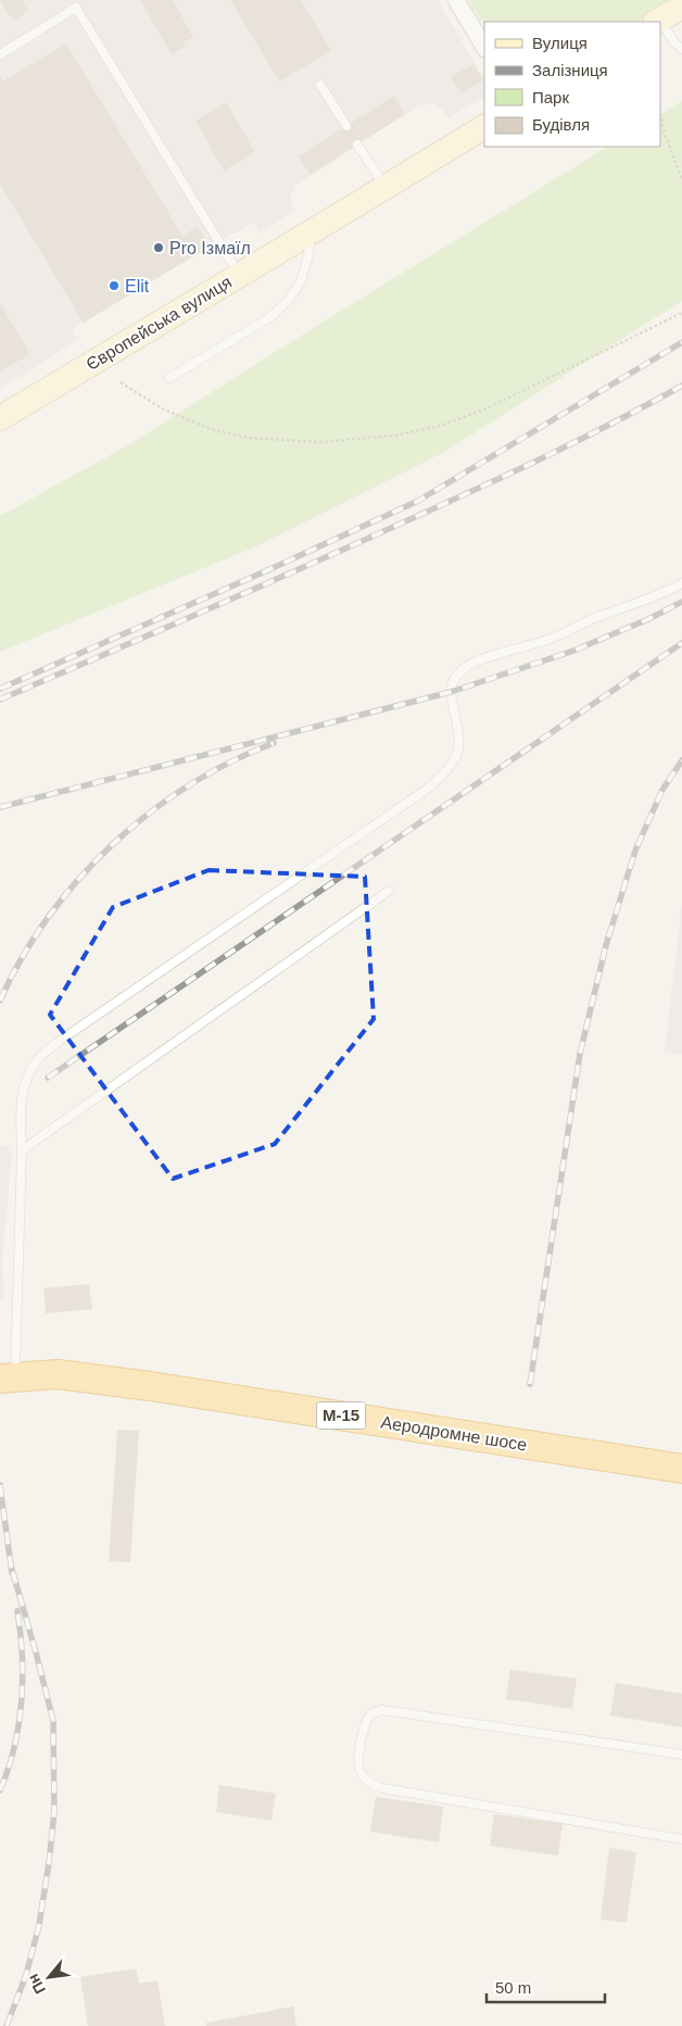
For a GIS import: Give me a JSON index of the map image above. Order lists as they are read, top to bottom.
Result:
{
  "streets": {
    "highway": ["М-15", "Аеродромне шосе"],
    "main road": ["Європейська вулиця"]
  },
  "places": ["Pro Ізмаїл", "Elit"],
  "legend": [
    "Вулиця",
    "Залізниця",
    "Парк",
    "Будівля"
  ],
  "scale_bar": "50 m",
  "north": "bottom left"
}
